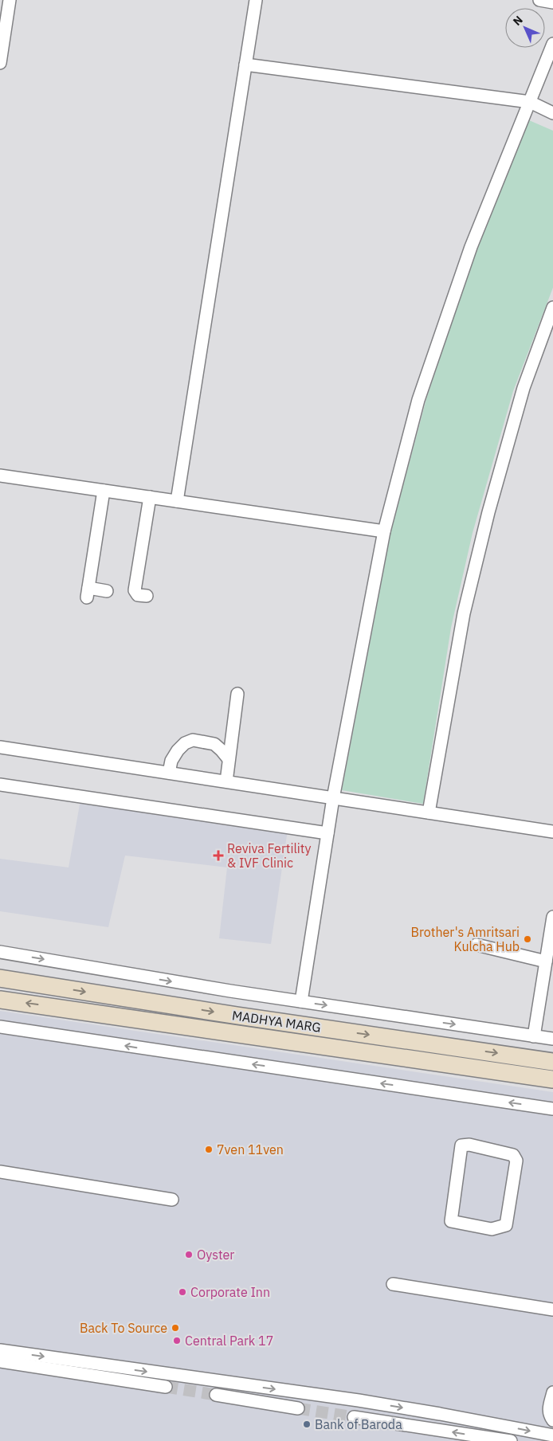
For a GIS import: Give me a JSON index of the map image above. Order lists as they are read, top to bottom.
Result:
{
  "streets": {
    "main road": ["MADHYA MARG"]
  },
  "places": {
    "health": ["Reviva Fertility & IVF Clinic"],
    "other": [
      "Brother's Amritsari Kulcha Hub",
      "7ven 11ven",
      "Oyster",
      "Corporate Inn",
      "Back To Source",
      "Central Park 17",
      "Bank of Baroda"
    ]
  },
  "north": "top left"
}
